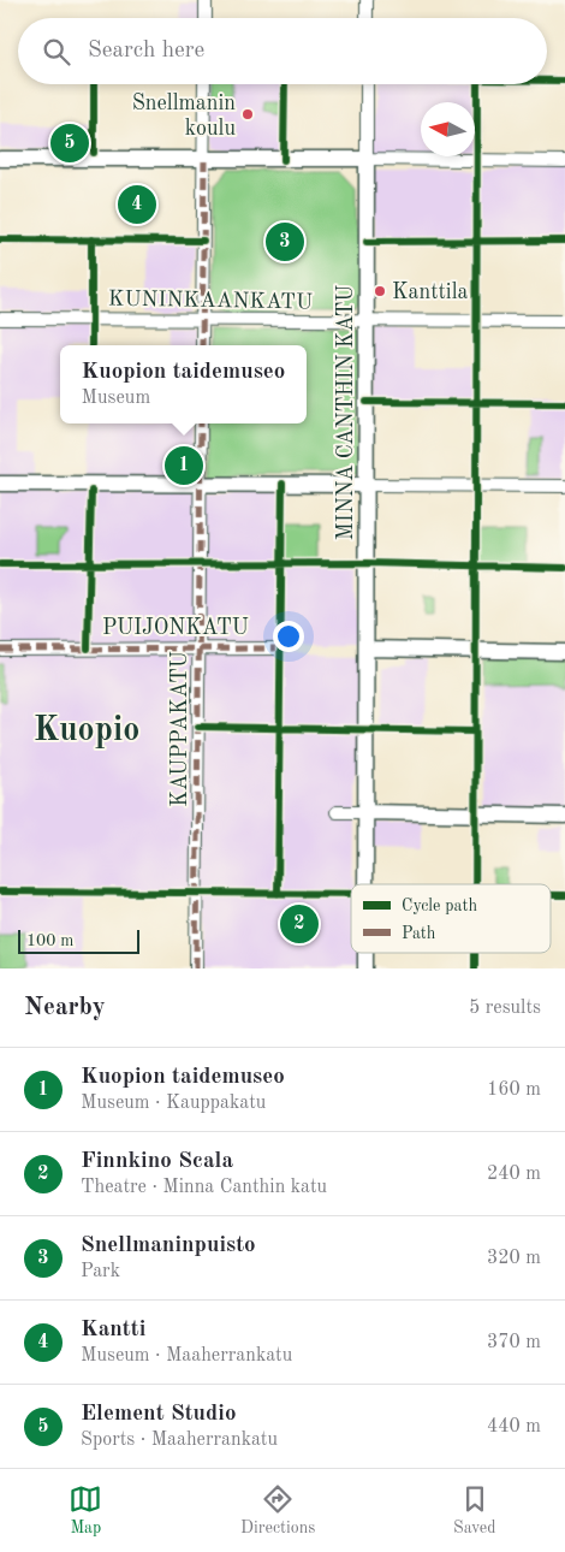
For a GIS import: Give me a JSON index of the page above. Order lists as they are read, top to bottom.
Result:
{
  "streets": {
    "main road": ["MINNA CANTHIN KATU"],
    "street": ["KUNINKAANKATU", "PUIJONKATU", "KAUPPAKATU"]
  },
  "crossings": [
    ["KUNINKAANKATU", "MINNA CANTHIN KATU"],
    ["PUIJONKATU", "KAUPPAKATU"]
  ],
  "districts": ["Kuopio"],
  "places": ["Snellmanin koulu", "Kanttila"],
  "legend": ["Cycle path", "Path"],
  "scale_bar": "100 m",
  "north": "left",
  "page": {
    "search": "Search here",
    "pins": [
      "5",
      "4",
      "3",
      "1",
      "2"
    ],
    "popup": ["Kuopion taidemuseo", "Museum"],
    "scale": "100 m",
    "heading": ["Nearby", "5 results"],
    "list": [
      {
        "mark": "1",
        "name": "Kuopion taidemuseo",
        "note": "Museum · Kauppakatu",
        "value": "160 m"
      },
      {
        "mark": "2",
        "name": "Finnkino Scala",
        "note": "Theatre · Minna Canthin katu",
        "value": "240 m"
      },
      {
        "mark": "3",
        "name": "Snellmaninpuisto",
        "note": "Park",
        "value": "320 m"
      },
      {
        "mark": "4",
        "name": "Kantti",
        "note": "Museum · Maaherrankatu",
        "value": "370 m"
      },
      {
        "mark": "5",
        "name": "Element Studio",
        "note": "Sports · Maaherrankatu",
        "value": "440 m"
      }
    ],
    "nav": ["Map", "Directions", "Saved"]
  }
}
